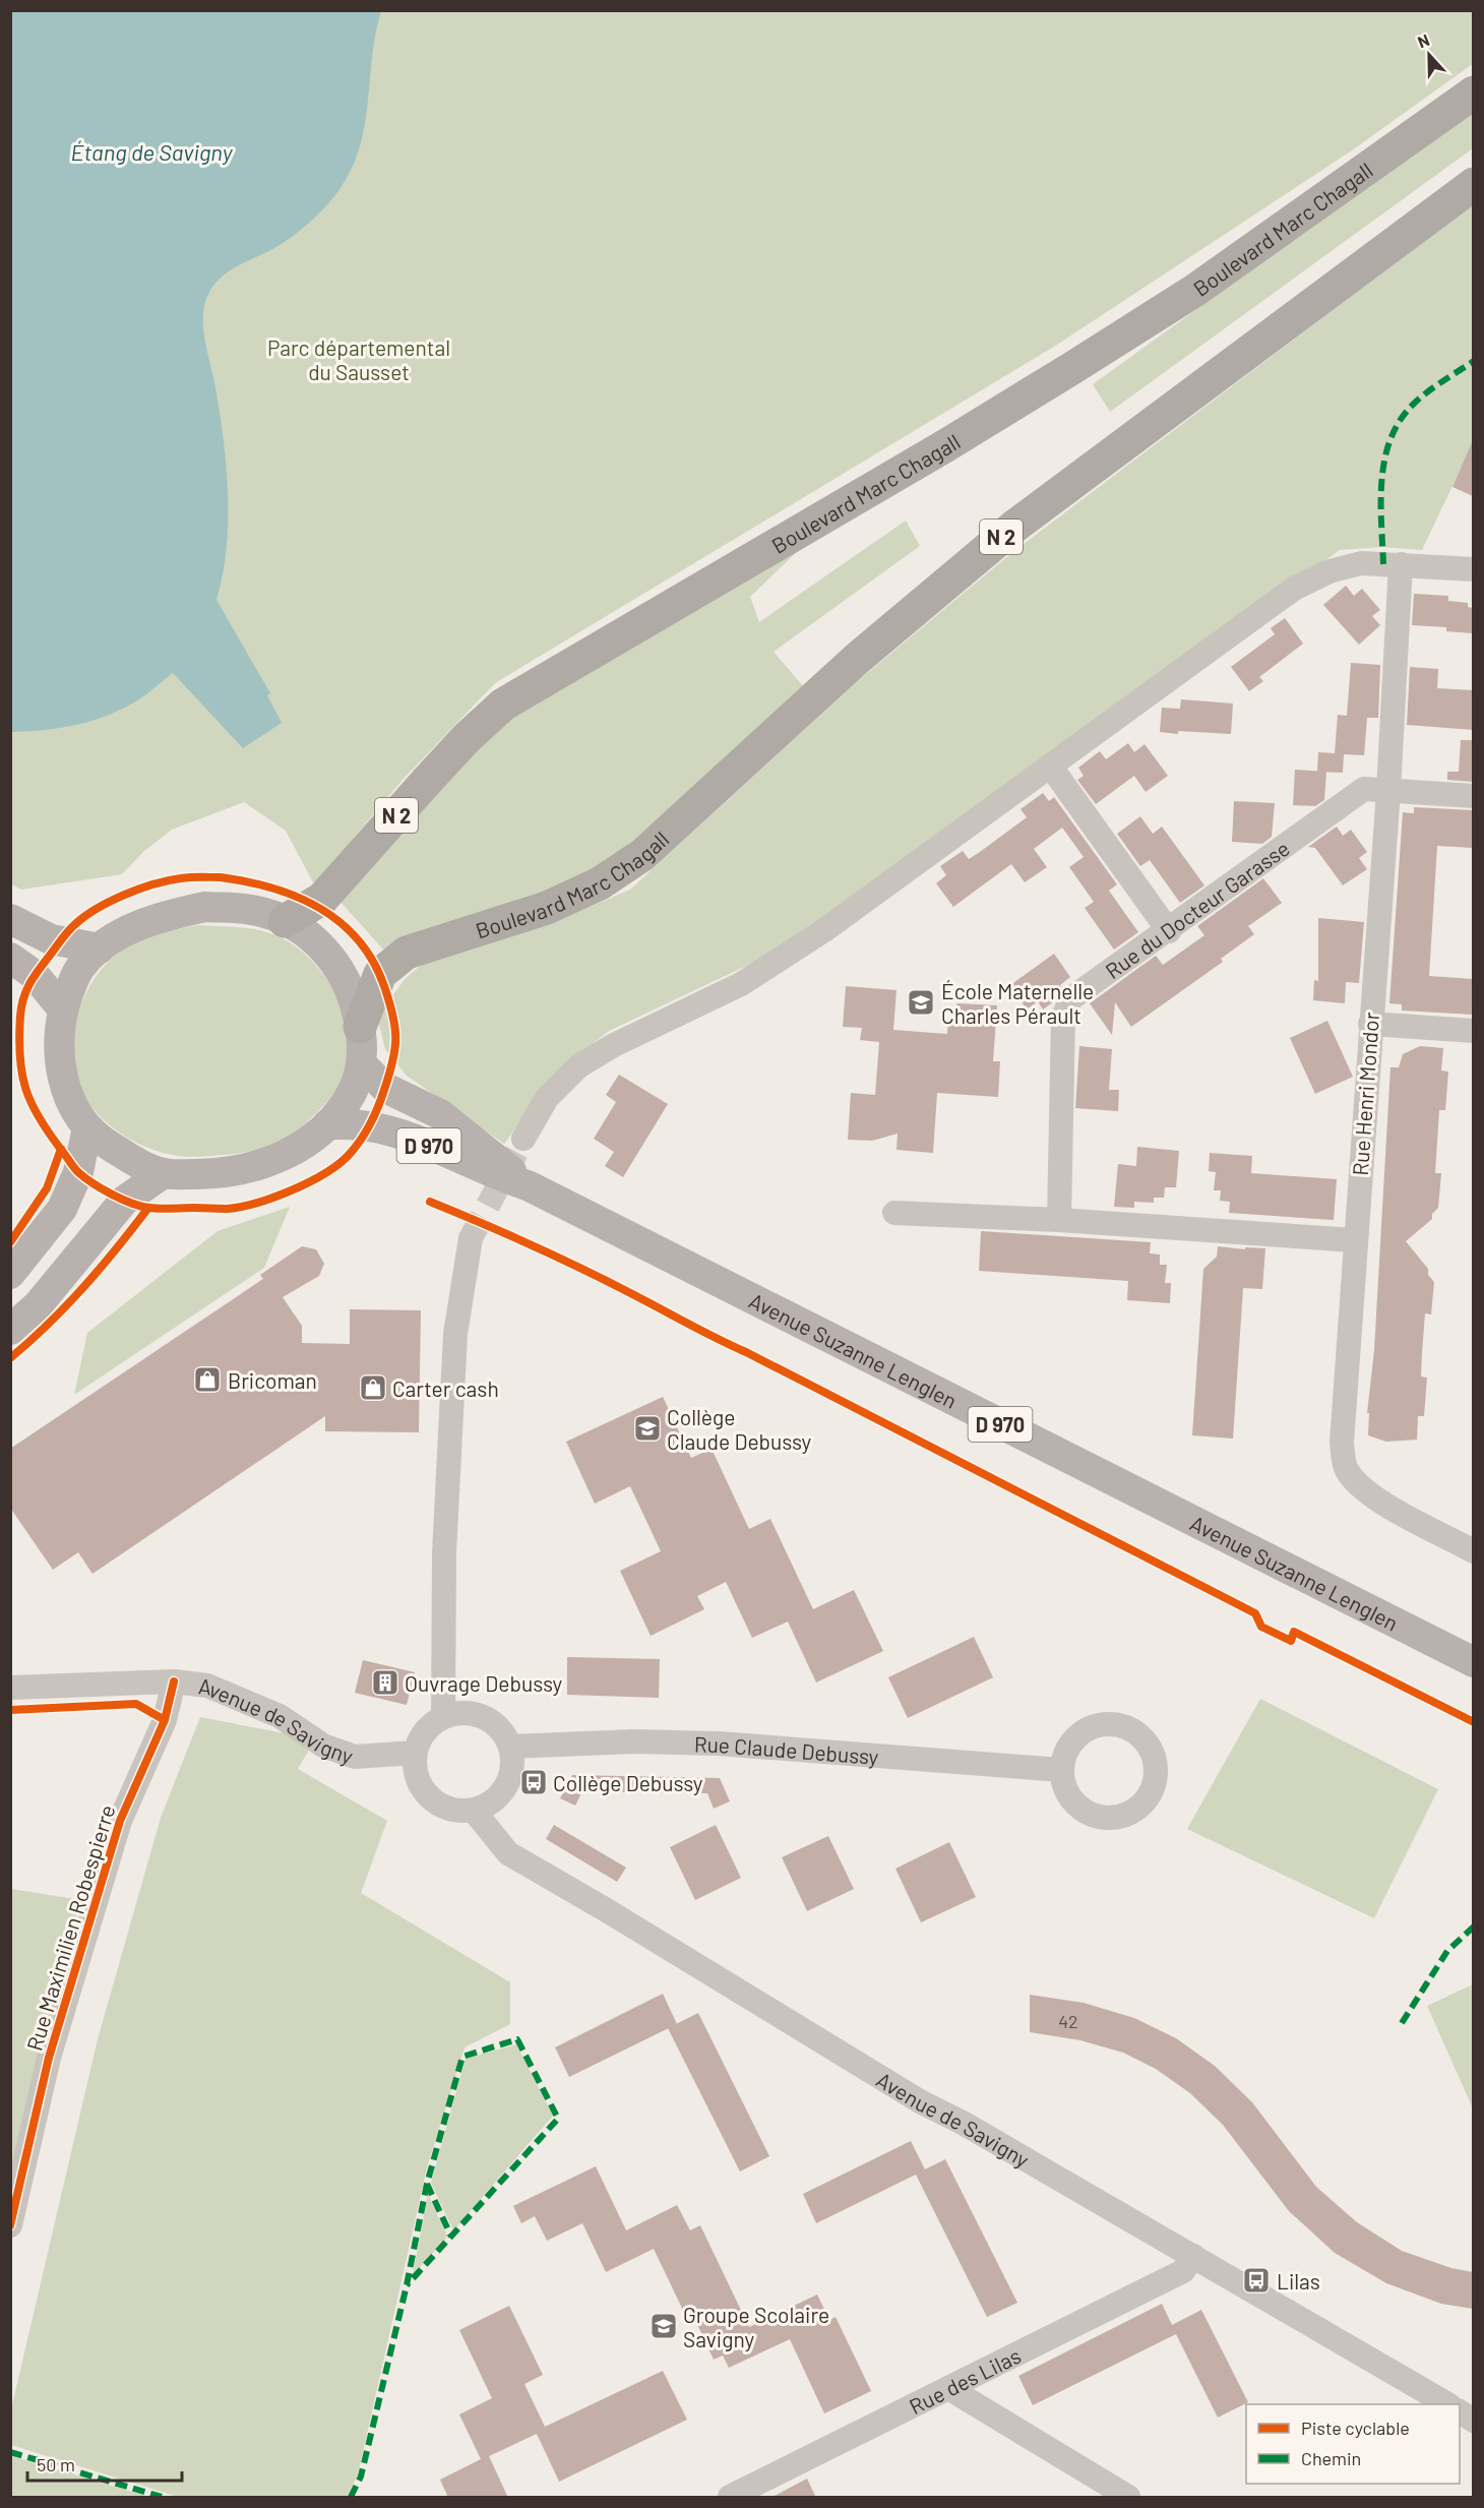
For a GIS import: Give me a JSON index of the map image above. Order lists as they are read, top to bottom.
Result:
{
  "streets": {
    "highway": ["Boulevard Marc Chagall", "N 2"],
    "main road": ["D 970", "Avenue Suzanne Lenglen"],
    "street": [
      "Rue du Docteur Garasse",
      "Rue Henri Mondor",
      "Avenue de Savigny",
      "Rue Claude Debussy",
      "Rue Maximilien Robespierre",
      "Rue des Lilas"
    ]
  },
  "crossings": [
    ["Rue du Docteur Garasse", "Rue Henri Mondor"],
    ["Avenue de Savigny", "Rue Claude Debussy"],
    ["Avenue de Savigny", "Rue Maximilien Robespierre"],
    ["Avenue de Savigny", "Rue des Lilas"]
  ],
  "water": ["Étang de Savigny"],
  "parks": ["Parc départemental du Sausset"],
  "places": {
    "school or university": ["École Maternelle Charles Pérault", "Collège Claude Debussy", "Groupe Scolaire Savigny"],
    "shop": ["Bricoman", "Carter cash"],
    "building": ["Ouvrage Debussy"],
    "bus stop": ["Collège Debussy", "Lilas"]
  },
  "house_numbers": ["42"],
  "legend": ["Piste cyclable", "Chemin"],
  "scale_bar": "50 m",
  "north": "top"
}
